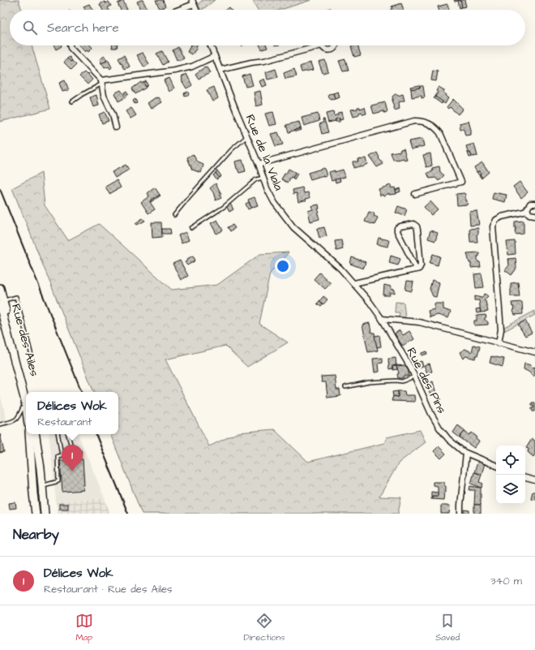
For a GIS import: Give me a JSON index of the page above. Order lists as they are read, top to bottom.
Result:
{
  "streets": {
    "main road": ["Rue des Ailes"],
    "street": ["Rue de la Viala", "Rue des Pins"]
  },
  "crossings": [
    ["Rue de la Viala", "Rue des Pins"]
  ],
  "page": {
    "search": "Search here",
    "popup": ["Délices Wok", "Restaurant"],
    "pins": "1",
    "heading": "Nearby",
    "list": [
      {
        "mark": "1",
        "name": "Délices Wok",
        "note": "Restaurant · Rue des Ailes",
        "value": "340 m"
      }
    ],
    "nav": ["Map", "Directions", "Saved"]
  }
}
